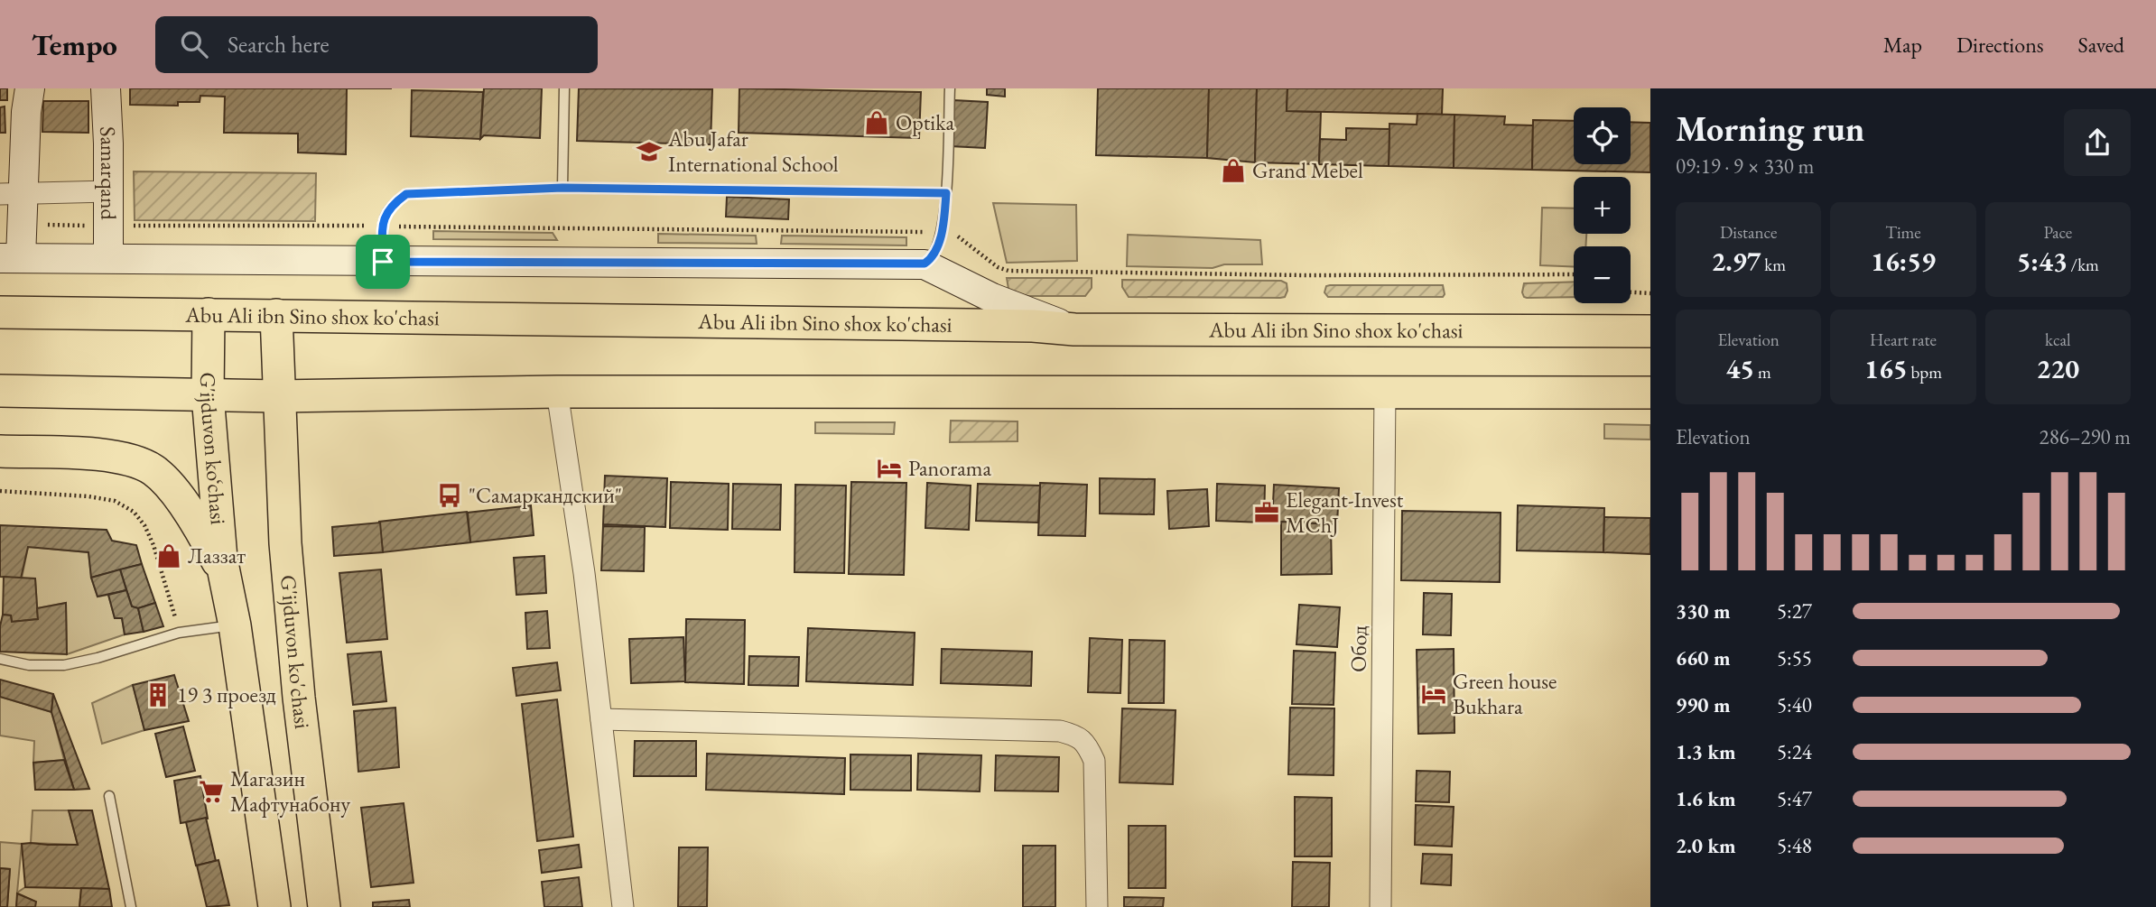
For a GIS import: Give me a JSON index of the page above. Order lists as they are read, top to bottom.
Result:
{
  "streets": {
    "main road": ["Abu Ali ibn Sino shox ko'chasi", "G'ijduvon ko‘chasi", "G'ijduvon ko'chasi"],
    "street": ["Samarqand", "Обод"]
  },
  "crossings": [
    ["Abu Ali ibn Sino shox ko'chasi", "G'ijduvon ko‘chasi"]
  ],
  "places": {
    "shop": ["Optika", "Grand Mebel", "Лаззат"],
    "school or university": ["Abu Jafar International School"],
    "hotel": ["Panorama", "Green house Bukhara"],
    "bus stop": ["\"Самаркандский\""],
    "office": ["Elegant-Invest MChJ"],
    "building": ["19 3 проезд"],
    "supermarket": ["Магазин Мафтунабону"]
  },
  "page": {
    "header": "Tempo",
    "search": "Search here",
    "nav": ["Map", "Directions", "Saved"],
    "heading": ["Morning run", "09:19 · 9 × 330 m"],
    "map_buttons": ["+", "−"],
    "stats": [
      ["Distance", "2.97 km"],
      ["Time", "16:59"],
      ["Pace", "5:43 /km"],
      ["Elevation", "45 m"],
      ["Heart rate", "165 bpm"],
      ["kcal", "220"]
    ],
    "chart": ["Elevation", "286–290 m"],
    "list": [
      {
        "name": "330 m",
        "note": "5:27"
      },
      {
        "name": "660 m",
        "note": "5:55"
      },
      {
        "name": "990 m",
        "note": "5:40"
      },
      {
        "name": "1.3 km",
        "note": "5:24"
      },
      {
        "name": "1.6 km",
        "note": "5:47"
      },
      {
        "name": "2.0 km",
        "note": "5:48"
      }
    ]
  }
}
